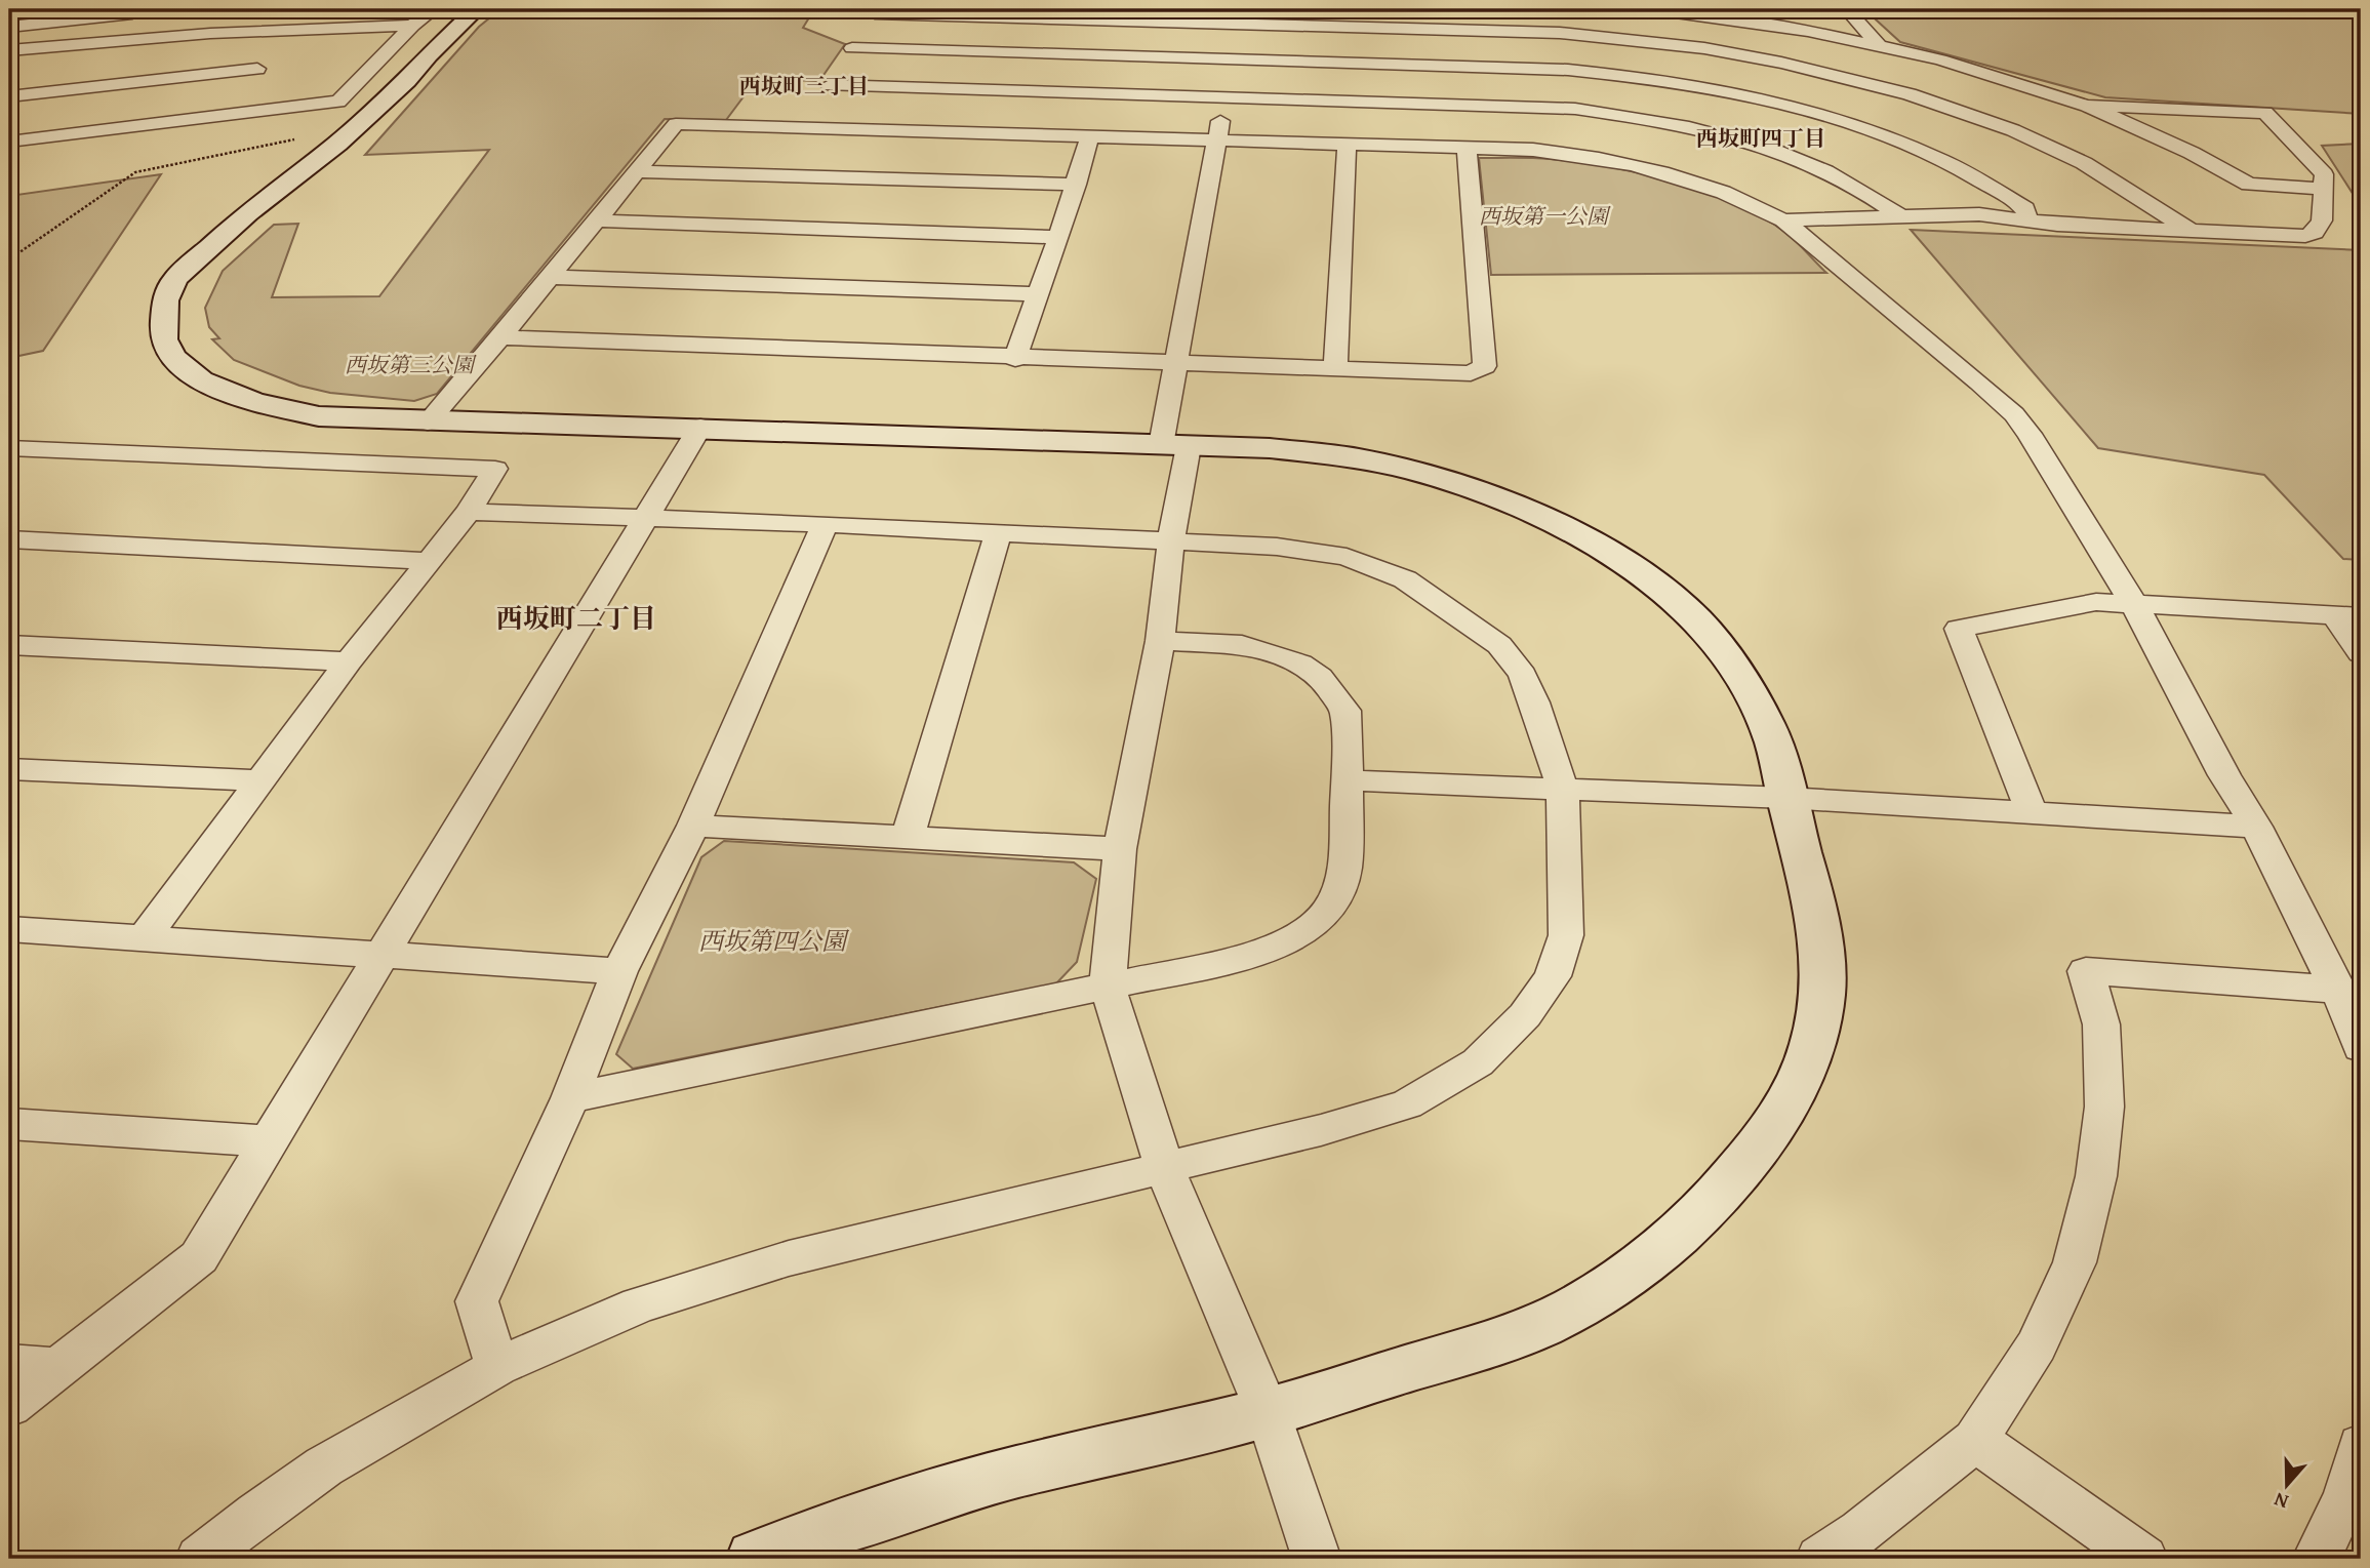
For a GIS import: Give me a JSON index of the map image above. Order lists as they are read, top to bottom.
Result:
{
  "districts": ["西坂町三丁目", "西坂町四丁目", "西坂町二丁目"],
  "parks": ["西坂第一公園", "西坂第三公園", "西坂第四公園"],
  "north": "bottom"
}
